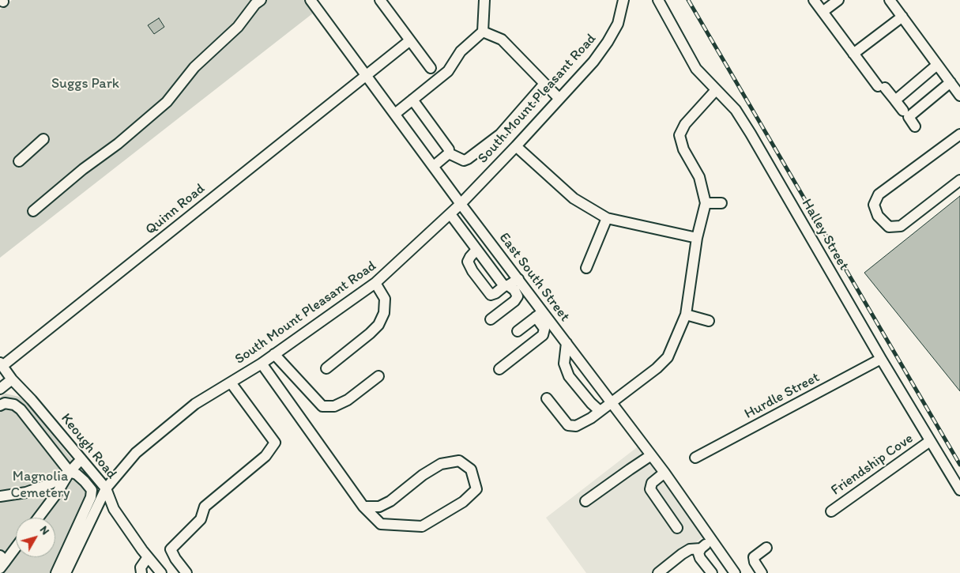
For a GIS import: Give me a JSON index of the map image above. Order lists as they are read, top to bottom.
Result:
{
  "streets": {
    "street": [
      "South Mount Pleasant Road",
      "Quinn Road",
      "Halley Street",
      "East South Street",
      "Hurdle Street",
      "Keough Road",
      "Friendship Cove"
    ]
  },
  "crossings": [
    ["South Mount Pleasant Road", "East South Street"],
    ["South Mount Pleasant Road", "Keough Road"],
    ["Quinn Road", "East South Street"],
    ["Quinn Road", "Keough Road"],
    ["Halley Street", "Hurdle Street"],
    ["Halley Street", "Friendship Cove"]
  ],
  "parks": ["Suggs Park", "Magnolia Cemetery"],
  "north": "top right"
}
